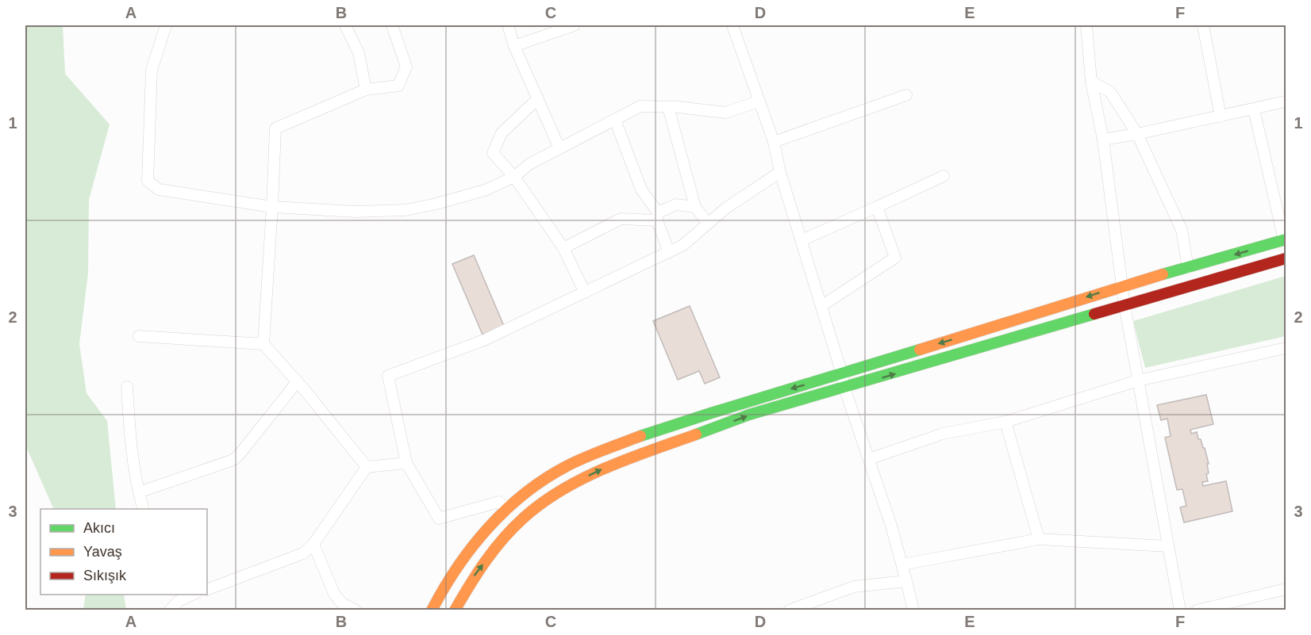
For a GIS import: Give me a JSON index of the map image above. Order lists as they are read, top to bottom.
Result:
{
  "legend": ["Akıcı", "Yavaş", "Sıkışık"],
  "grid": {
    "columns": [
      "A",
      "B",
      "C",
      "D",
      "E",
      "F"
    ],
    "rows": ["1", "2", "3"]
  }
}
